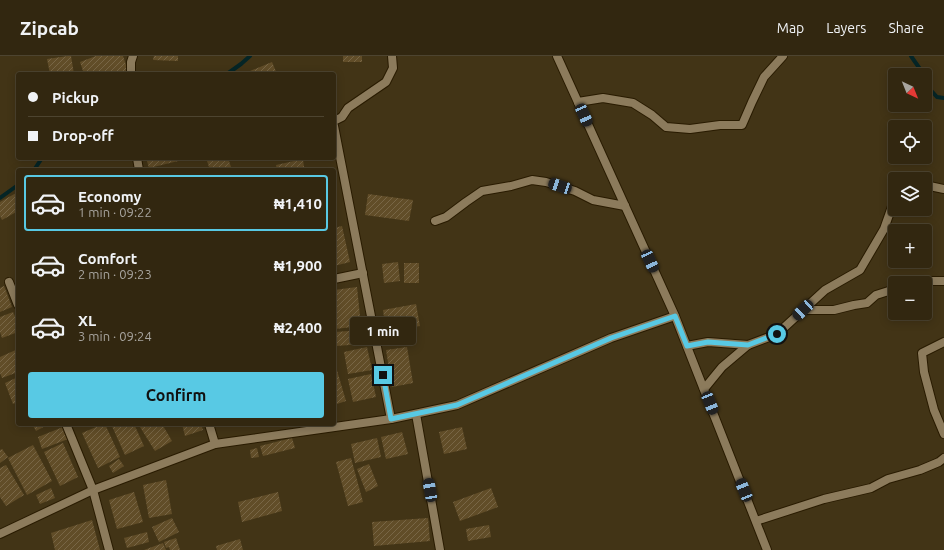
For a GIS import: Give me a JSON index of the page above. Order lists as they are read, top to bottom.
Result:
{
  "north": "bottom right",
  "page": {
    "header": "Zipcab",
    "nav": ["Map", "Layers", "Share"],
    "map_buttons": ["+", "−"],
    "banner": ["Pickup", "Drop-off"],
    "list": [
      {
        "name": "Economy",
        "note": "1 min · 09:22",
        "value": "₦1,410"
      },
      {
        "name": "Comfort",
        "note": "2 min · 09:23",
        "value": "₦1,900"
      },
      {
        "name": "XL",
        "note": "3 min · 09:24",
        "value": "₦2,400"
      }
    ],
    "bubble": "1 min",
    "buttons": "Confirm"
  }
}
